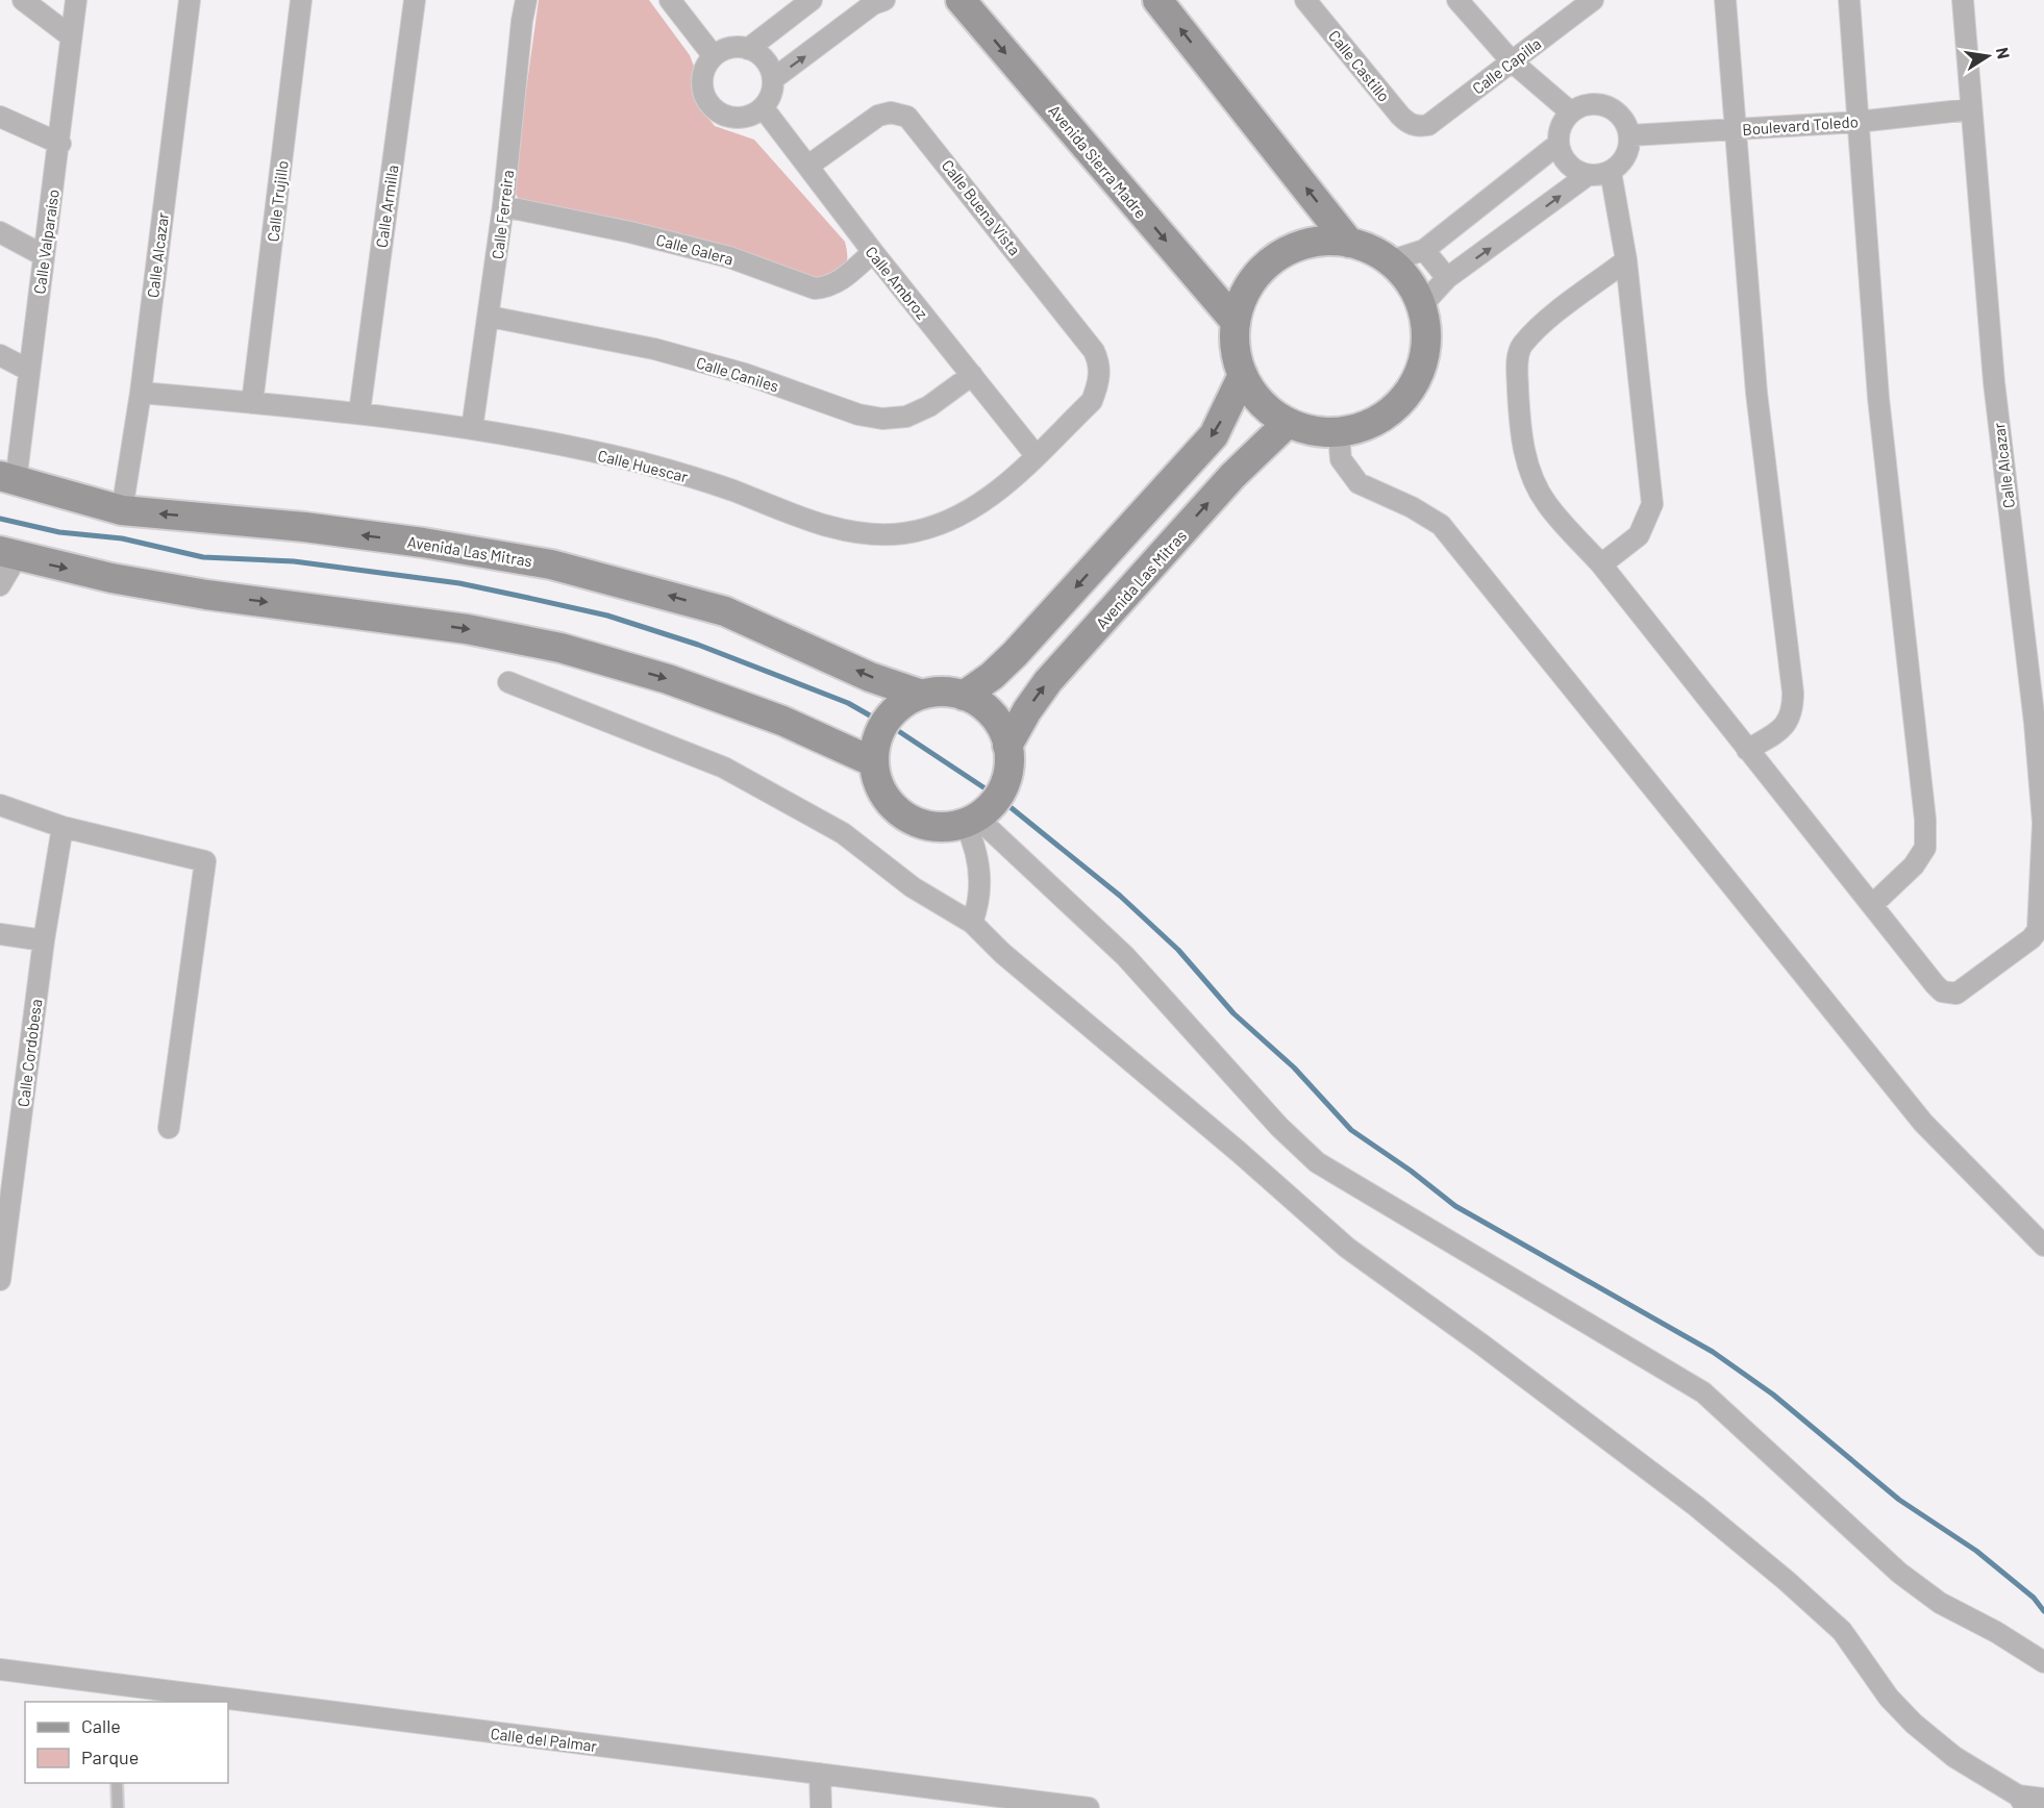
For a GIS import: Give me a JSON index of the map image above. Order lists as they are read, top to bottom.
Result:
{
  "streets": {
    "street": [
      "Calle Castillo",
      "Calle Capilla",
      "Boulevard Toledo",
      "Avenida Sierra Madre",
      "Calle Trujillo",
      "Calle Armilla",
      "Calle Buena Vista",
      "Calle Ferreira",
      "Calle Valparaíso",
      "Calle Galera",
      "Calle Alcazar",
      "Calle Ambroz",
      "Calle Caniles",
      "Calle Huescar",
      "Avenida Las Mitras",
      "Calle Cordobesa",
      "Calle del Palmar"
    ]
  },
  "crossings": [
    ["Calle Castillo", "Calle Capilla"],
    ["Boulevard Toledo", "Calle Alcazar"],
    ["Avenida Sierra Madre", "Avenida Las Mitras"],
    ["Calle Trujillo", "Calle Huescar"],
    ["Calle Armilla", "Calle Huescar"],
    ["Calle Buena Vista", "Calle Ambroz"],
    ["Calle Buena Vista", "Calle Huescar"],
    ["Calle Ferreira", "Calle Galera"],
    ["Calle Ferreira", "Calle Caniles"],
    ["Calle Ferreira", "Calle Huescar"],
    ["Calle Valparaíso", "Avenida Las Mitras"],
    ["Calle Galera", "Calle Ambroz"],
    ["Calle Alcazar", "Calle Huescar"],
    ["Calle Alcazar", "Avenida Las Mitras"],
    ["Calle Ambroz", "Calle Caniles"],
    ["Calle Ambroz", "Calle Huescar"]
  ],
  "legend": ["Calle", "Parque"],
  "north": "right"
}
